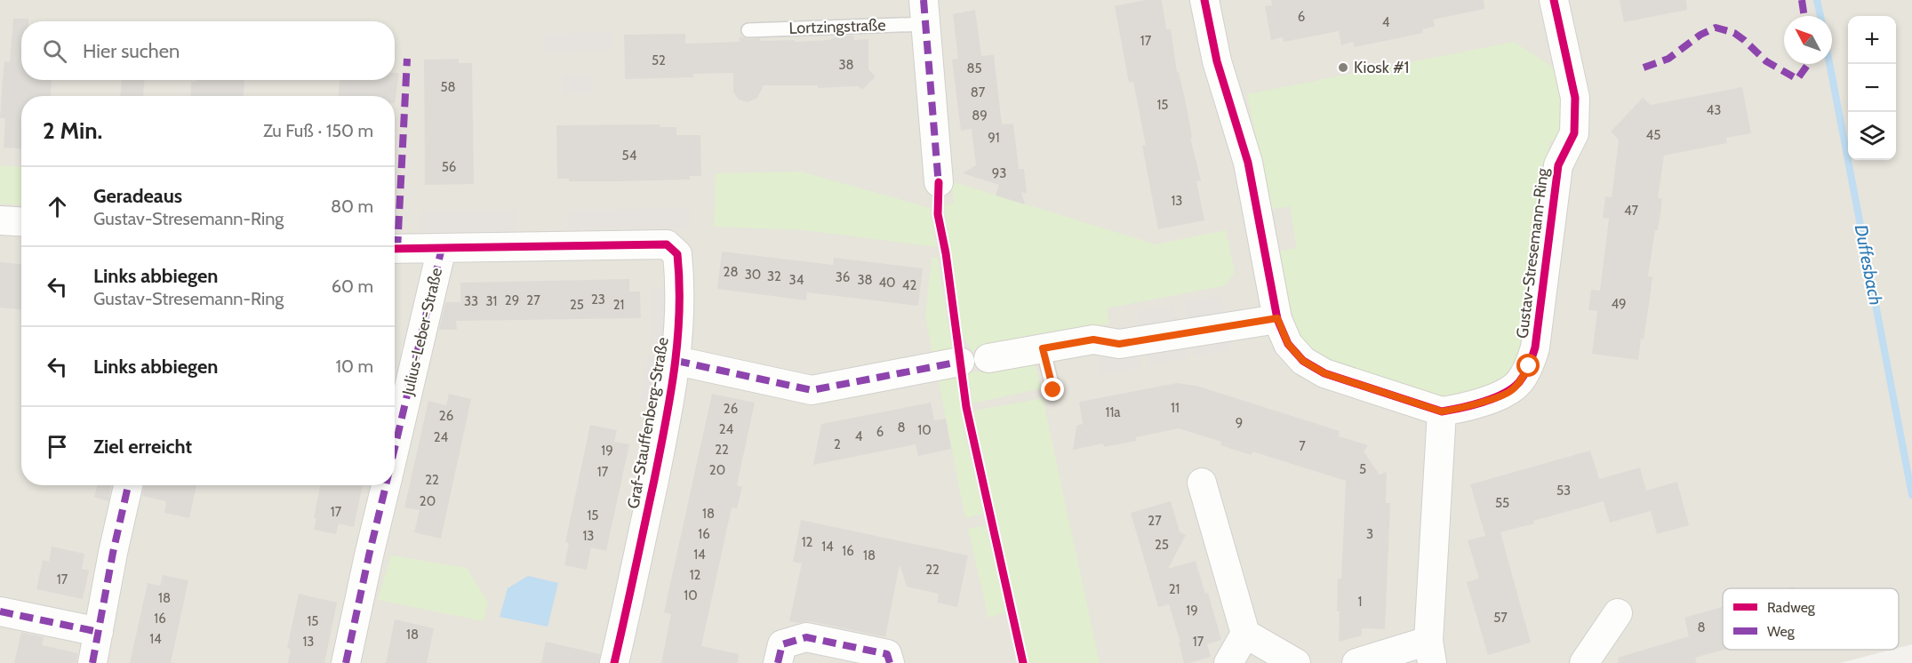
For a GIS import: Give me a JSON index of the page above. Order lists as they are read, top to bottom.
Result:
{
  "streets": {
    "street": [
      "Lortzingstraße",
      "Gustav-Stresemann-Ring",
      "Julius-Leber-Straße",
      "Graf-Stauffenberg-Straße"
    ]
  },
  "crossings": [
    ["Julius-Leber-Straße", "Graf-Stauffenberg-Straße"]
  ],
  "water": ["Duffesbach"],
  "places": ["Kiosk #1"],
  "house_numbers": [
    "6",
    "4",
    "17",
    "52",
    "38",
    "85",
    "58",
    "87",
    "15",
    "43",
    "89",
    "45",
    "91",
    "54",
    "56",
    "93",
    "13",
    "47",
    "28",
    "30",
    "32",
    "36",
    "34",
    "38",
    "40",
    "42",
    "23",
    "29",
    "27",
    "33",
    "31",
    "49",
    "25",
    "21",
    "11",
    "26",
    "11a",
    "26",
    "9",
    "8",
    "24",
    "10",
    "6",
    "4",
    "24",
    "2",
    "7",
    "22",
    "19",
    "5",
    "20",
    "17",
    "22",
    "53",
    "20",
    "55",
    "17",
    "18",
    "15",
    "27",
    "16",
    "3",
    "13",
    "12",
    "25",
    "14",
    "16",
    "14",
    "18",
    "22",
    "12",
    "17",
    "21",
    "10",
    "18",
    "1",
    "19",
    "57",
    "16",
    "15",
    "8",
    "18",
    "14",
    "13",
    "17"
  ],
  "legend": ["Radweg", "Weg"],
  "north": "top left",
  "page": {
    "map_buttons": ["+", "−"],
    "search": "Hier suchen",
    "heading": ["2 Min.", "Zu Fuß · 150 m"],
    "list": [
      ["Geradeaus", "Gustav-Stresemann-Ring", "80 m"],
      ["Links abbiegen", "Gustav-Stresemann-Ring", "60 m"],
      ["Links abbiegen", "10 m"],
      "Ziel erreicht"
    ]
  }
}
